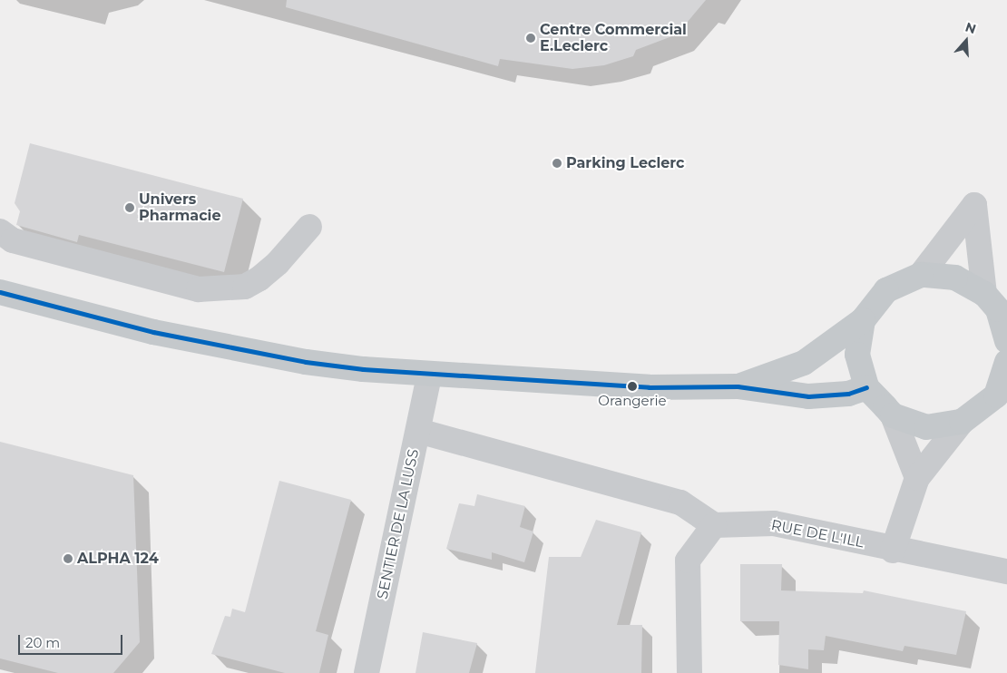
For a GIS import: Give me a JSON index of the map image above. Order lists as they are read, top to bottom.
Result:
{
  "streets": {
    "street": ["SENTIER DE LA LUSS", "RUE DE L'ILL"]
  },
  "places": [
    "Centre Commercial E.Leclerc",
    "Parking Leclerc",
    "Univers Pharmacie",
    "Orangerie",
    "ALPHA 124"
  ],
  "scale_bar": "20 m",
  "north": "top"
}
